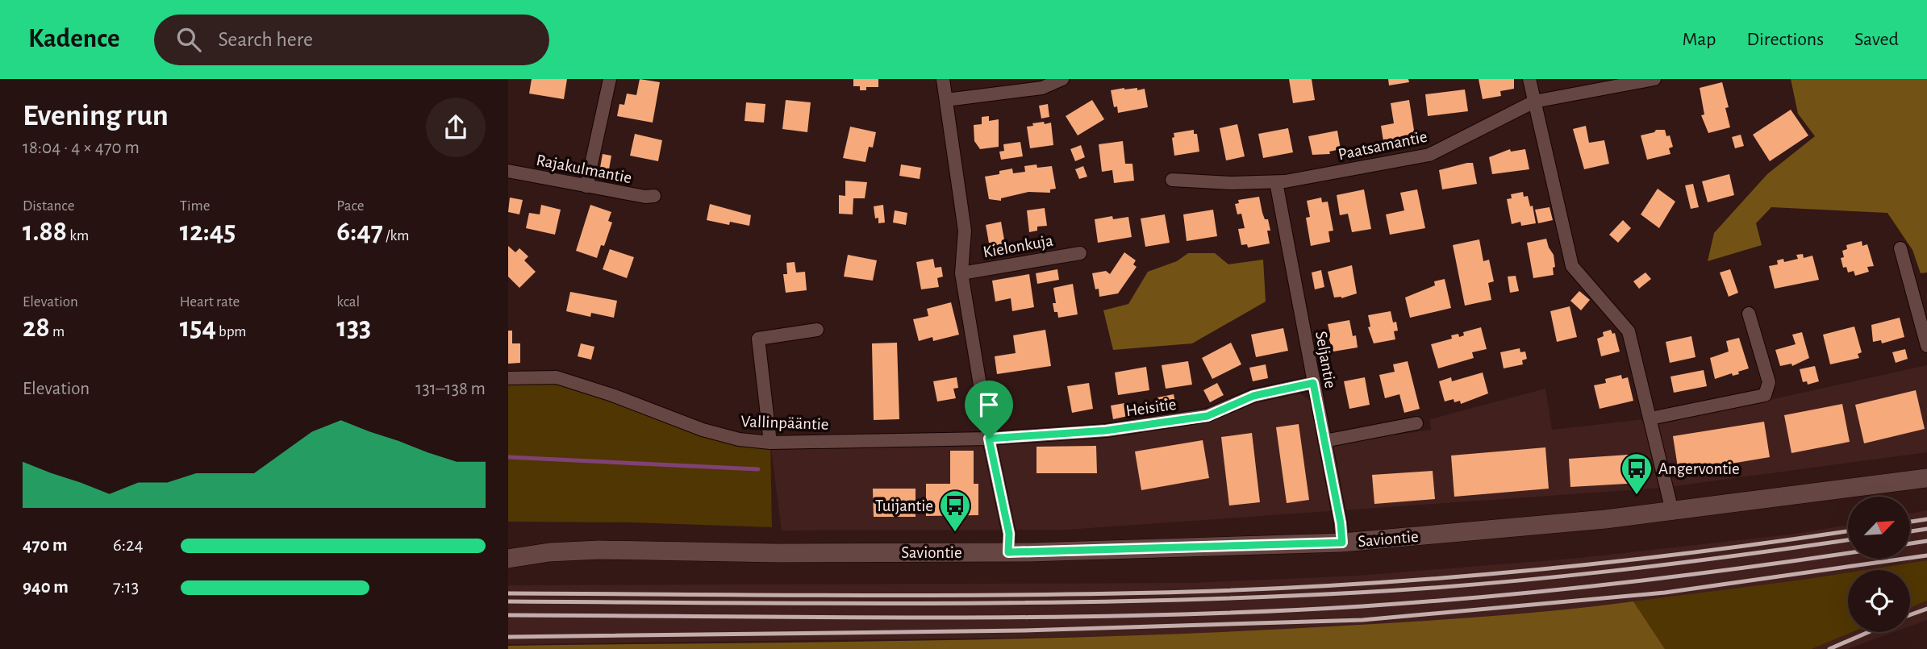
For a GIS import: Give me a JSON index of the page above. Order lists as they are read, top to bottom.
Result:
{
  "streets": {
    "main road": ["Saviontie"],
    "street": [
      "Paatsamantie",
      "Rajakulmantie",
      "Kielonkuja",
      "Seljantie",
      "Heisitie",
      "Vallinpääntie"
    ]
  },
  "crossings": [
    ["Paatsamantie", "Seljantie"],
    ["Seljantie", "Heisitie"],
    ["Seljantie", "Saviontie"],
    ["Heisitie", "Vallinpääntie"]
  ],
  "places": {
    "bus stop": ["Angervontie", "Tuijantie"]
  },
  "north": "top right",
  "page": {
    "header": "Kadence",
    "search": "Search here",
    "nav": ["Map", "Directions", "Saved"],
    "heading": ["Evening run", "18:04 · 4 × 470 m"],
    "stats": [
      ["Distance", "1.88 km"],
      ["Time", "12:45"],
      ["Pace", "6:47 /km"],
      ["Elevation", "28 m"],
      ["Heart rate", "154 bpm"],
      ["kcal", "133"]
    ],
    "chart": ["Elevation", "131–138 m"],
    "list": [
      {
        "name": "470 m",
        "note": "6:24"
      },
      {
        "name": "940 m",
        "note": "7:13"
      }
    ]
  }
}
